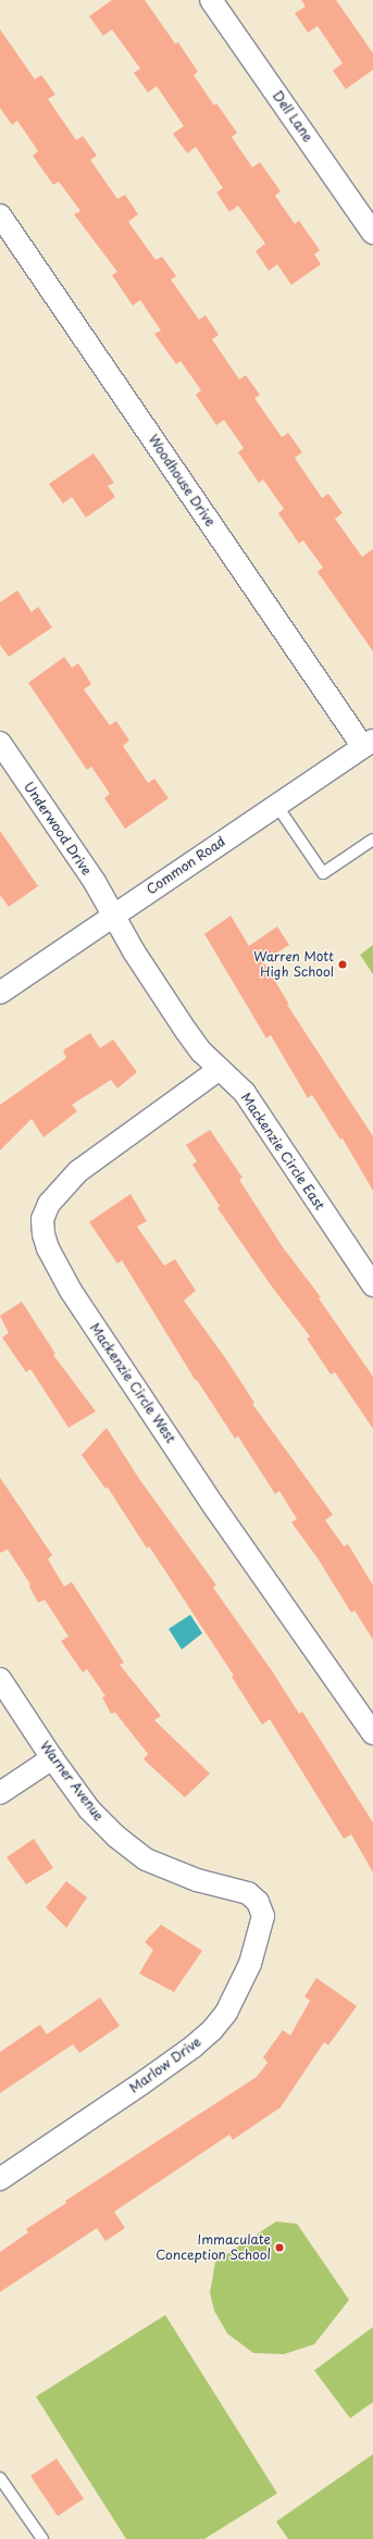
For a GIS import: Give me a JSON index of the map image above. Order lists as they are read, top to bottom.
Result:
{
  "streets": {
    "street": [
      "Dell Lane",
      "Woodhouse Drive",
      "Underwood Drive",
      "Common Road",
      "Mackenzie Circle East",
      "Mackenzie Circle West",
      "Warner Avenue",
      "Marlow Drive"
    ]
  },
  "crossings": [
    ["Woodhouse Drive", "Common Road"],
    ["Underwood Drive", "Common Road"],
    ["Underwood Drive", "Mackenzie Circle East"],
    ["Common Road", "Mackenzie Circle East"],
    ["Mackenzie Circle East", "Mackenzie Circle West"],
    ["Warner Avenue", "Marlow Drive"]
  ],
  "places": ["Warren Mott High School", "Immaculate Conception School"]
}
